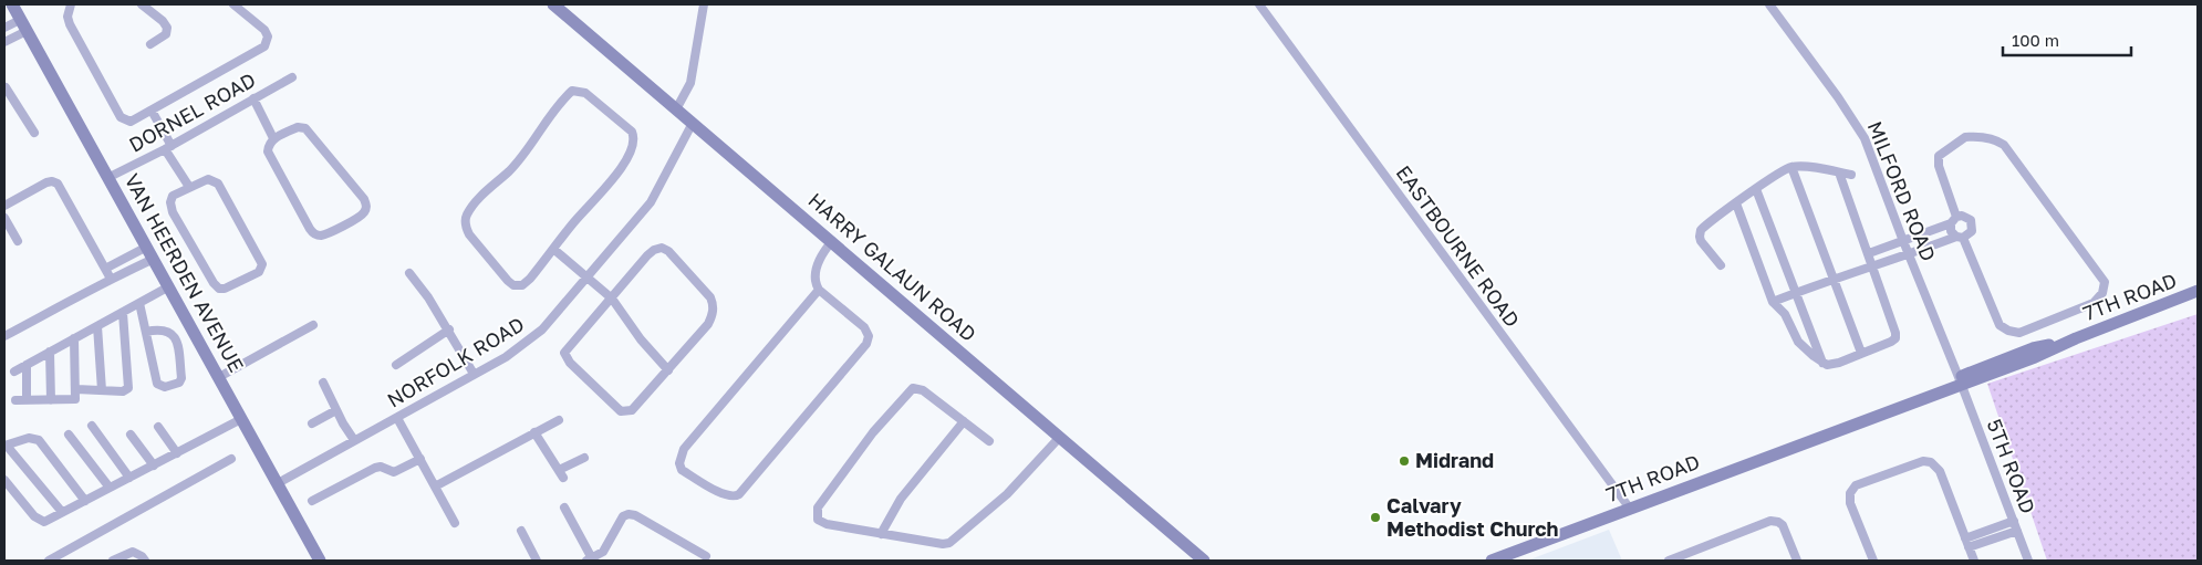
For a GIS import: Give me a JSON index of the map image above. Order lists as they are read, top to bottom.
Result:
{
  "streets": {
    "street": [
      "DORNEL ROAD",
      "MILFORD ROAD",
      "EASTBOURNE ROAD",
      "HARRY GALAUN ROAD",
      "VAN HEERDEN AVENUE",
      "7TH ROAD",
      "NORFOLK ROAD",
      "5TH ROAD"
    ]
  },
  "crossings": [
    ["DORNEL ROAD", "VAN HEERDEN AVENUE"],
    ["MILFORD ROAD", "7TH ROAD"],
    ["MILFORD ROAD", "5TH ROAD"],
    ["EASTBOURNE ROAD", "7TH ROAD"],
    ["HARRY GALAUN ROAD", "NORFOLK ROAD"],
    ["VAN HEERDEN AVENUE", "NORFOLK ROAD"],
    ["7TH ROAD", "5TH ROAD"]
  ],
  "places": ["Midrand", "Calvary Methodist Church"],
  "scale_bar": "100 m"
}
